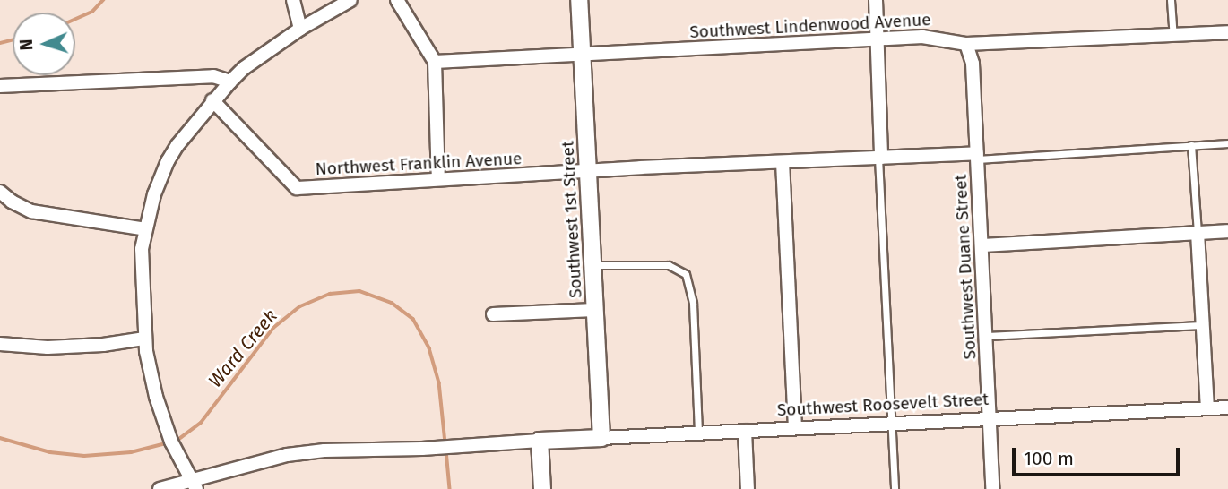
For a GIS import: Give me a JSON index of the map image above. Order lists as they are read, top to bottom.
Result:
{
  "streets": {
    "street": [
      "Southwest Lindenwood Avenue",
      "Northwest Franklin Avenue",
      "Southwest 1st Street",
      "Southwest Duane Street",
      "Southwest Roosevelt Street"
    ]
  },
  "crossings": [
    ["Southwest Lindenwood Avenue", "Southwest 1st Street"],
    ["Southwest Lindenwood Avenue", "Southwest Duane Street"],
    ["Northwest Franklin Avenue", "Southwest 1st Street"],
    ["Northwest Franklin Avenue", "Southwest Duane Street"],
    ["Southwest 1st Street", "Southwest Roosevelt Street"],
    ["Southwest Duane Street", "Southwest Roosevelt Street"]
  ],
  "water": ["Ward Creek"],
  "scale_bar": "100 m",
  "north": "left"
}
